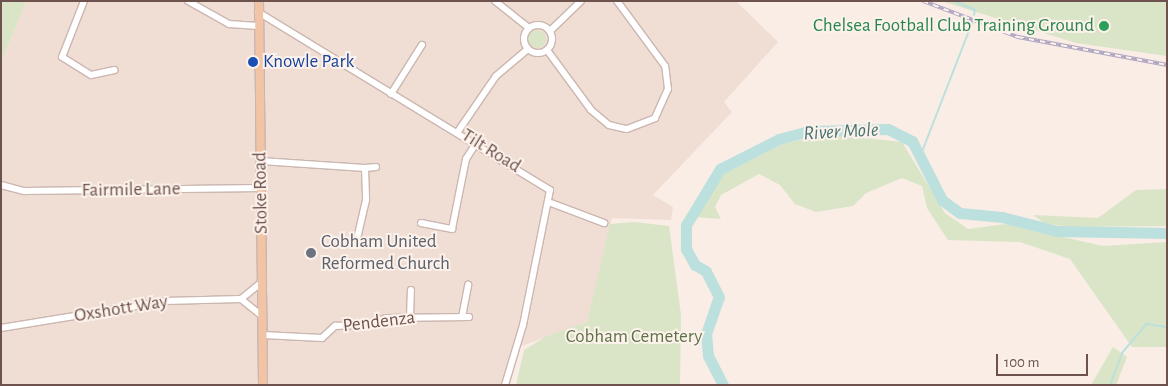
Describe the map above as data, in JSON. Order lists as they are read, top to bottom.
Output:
{
  "streets": {
    "main road": ["Stoke Road"],
    "street": [
      "Tilt Road",
      "Fairmile Lane",
      "Oxshott Way",
      "Pendenza"
    ]
  },
  "crossings": [
    ["Tilt Road", "Stoke Road"],
    ["Fairmile Lane", "Stoke Road"],
    ["Stoke Road", "Pendenza"]
  ],
  "water": ["River Mole"],
  "parks": ["Cobham Cemetery"],
  "places": ["Chelsea Football Club Training Ground", "Knowle Park", "Cobham United Reformed Church"],
  "scale_bar": "100 m"
}
